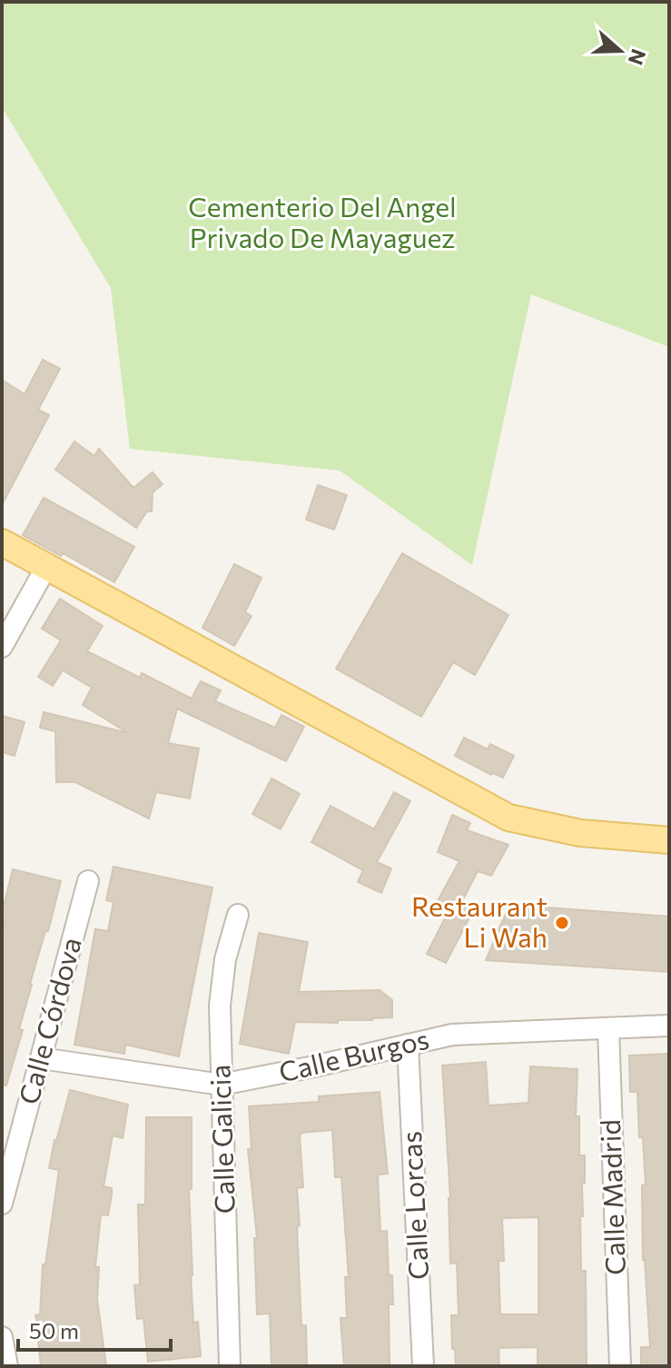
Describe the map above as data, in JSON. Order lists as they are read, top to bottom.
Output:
{
  "streets": {
    "street": [
      "Calle Córdova",
      "Calle Burgos",
      "Calle Galicia",
      "Calle Madrid",
      "Calle Lorcas"
    ]
  },
  "crossings": [
    ["Calle Córdova", "Calle Burgos"],
    ["Calle Burgos", "Calle Galicia"],
    ["Calle Burgos", "Calle Madrid"],
    ["Calle Burgos", "Calle Lorcas"]
  ],
  "parks": ["Cementerio Del Angel Privado De Mayaguez"],
  "places": ["Restaurant Li Wah"],
  "scale_bar": "50 m",
  "north": "right"
}
